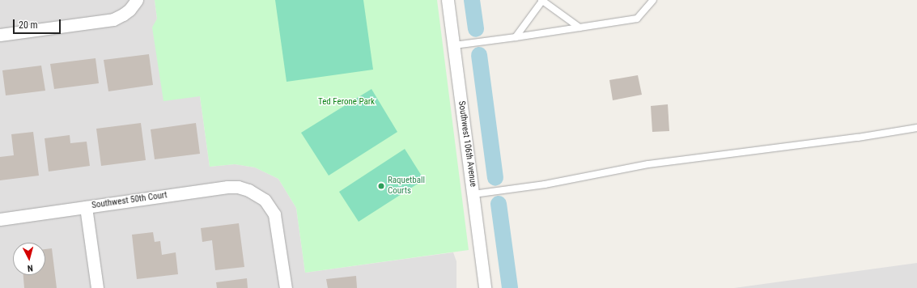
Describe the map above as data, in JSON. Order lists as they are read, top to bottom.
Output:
{
  "streets": {
    "street": ["Southwest 106th Avenue", "Southwest 50th Court"]
  },
  "parks": ["Ted Ferone Park"],
  "places": ["Raquetball Courts"],
  "scale_bar": "20 m",
  "north": "bottom"
}
